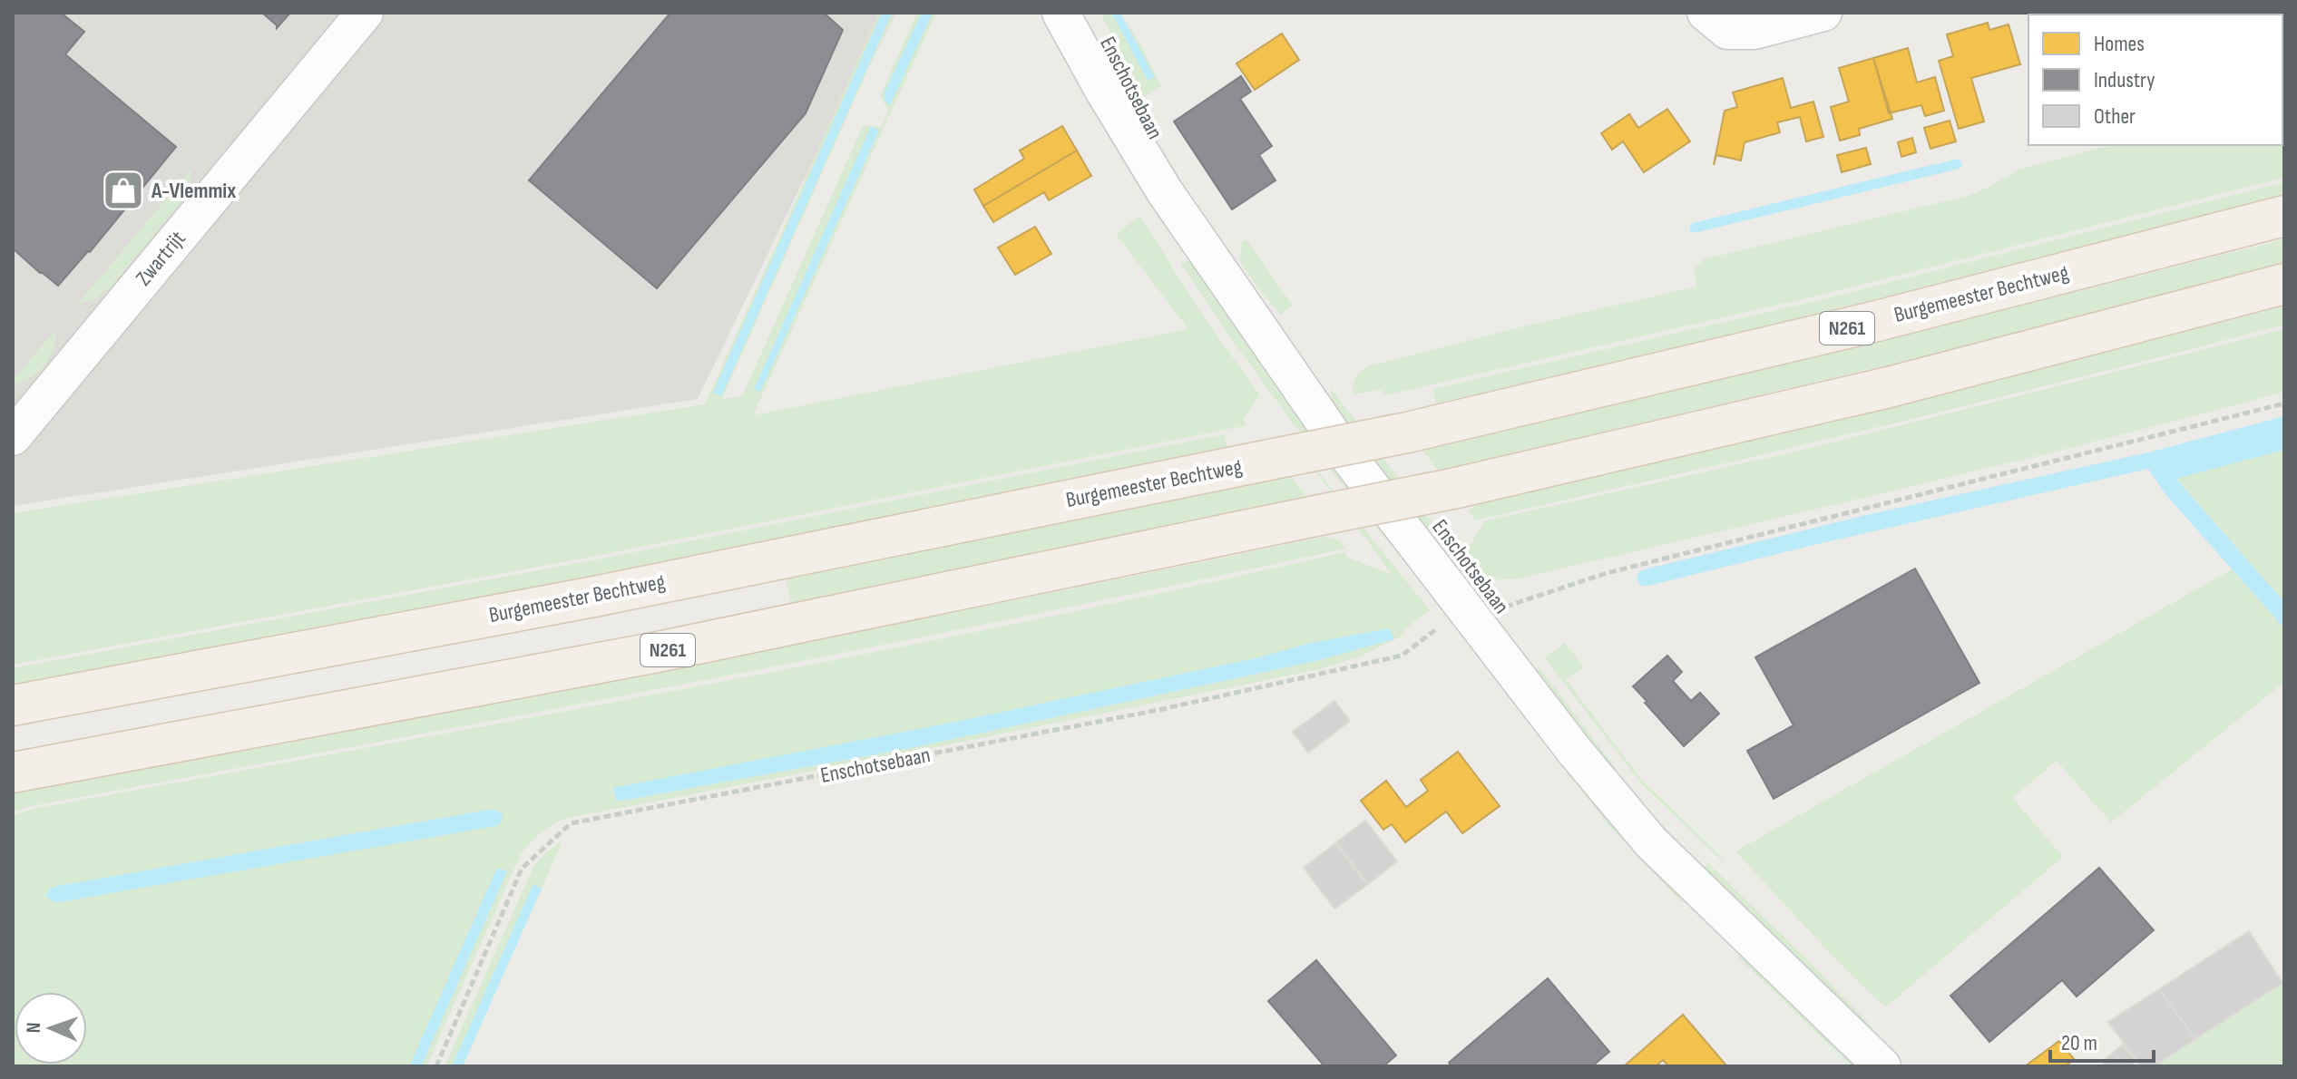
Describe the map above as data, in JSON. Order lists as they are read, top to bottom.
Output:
{
  "streets": {
    "main road": ["Burgemeester Bechtweg", "N261"],
    "street": ["Enschotsebaan", "Zwartrijt"]
  },
  "places": {
    "shop": ["A-Vlemmix"]
  },
  "legend": ["Homes", "Industry", "Other"],
  "scale_bar": "20 m",
  "north": "left"
}
